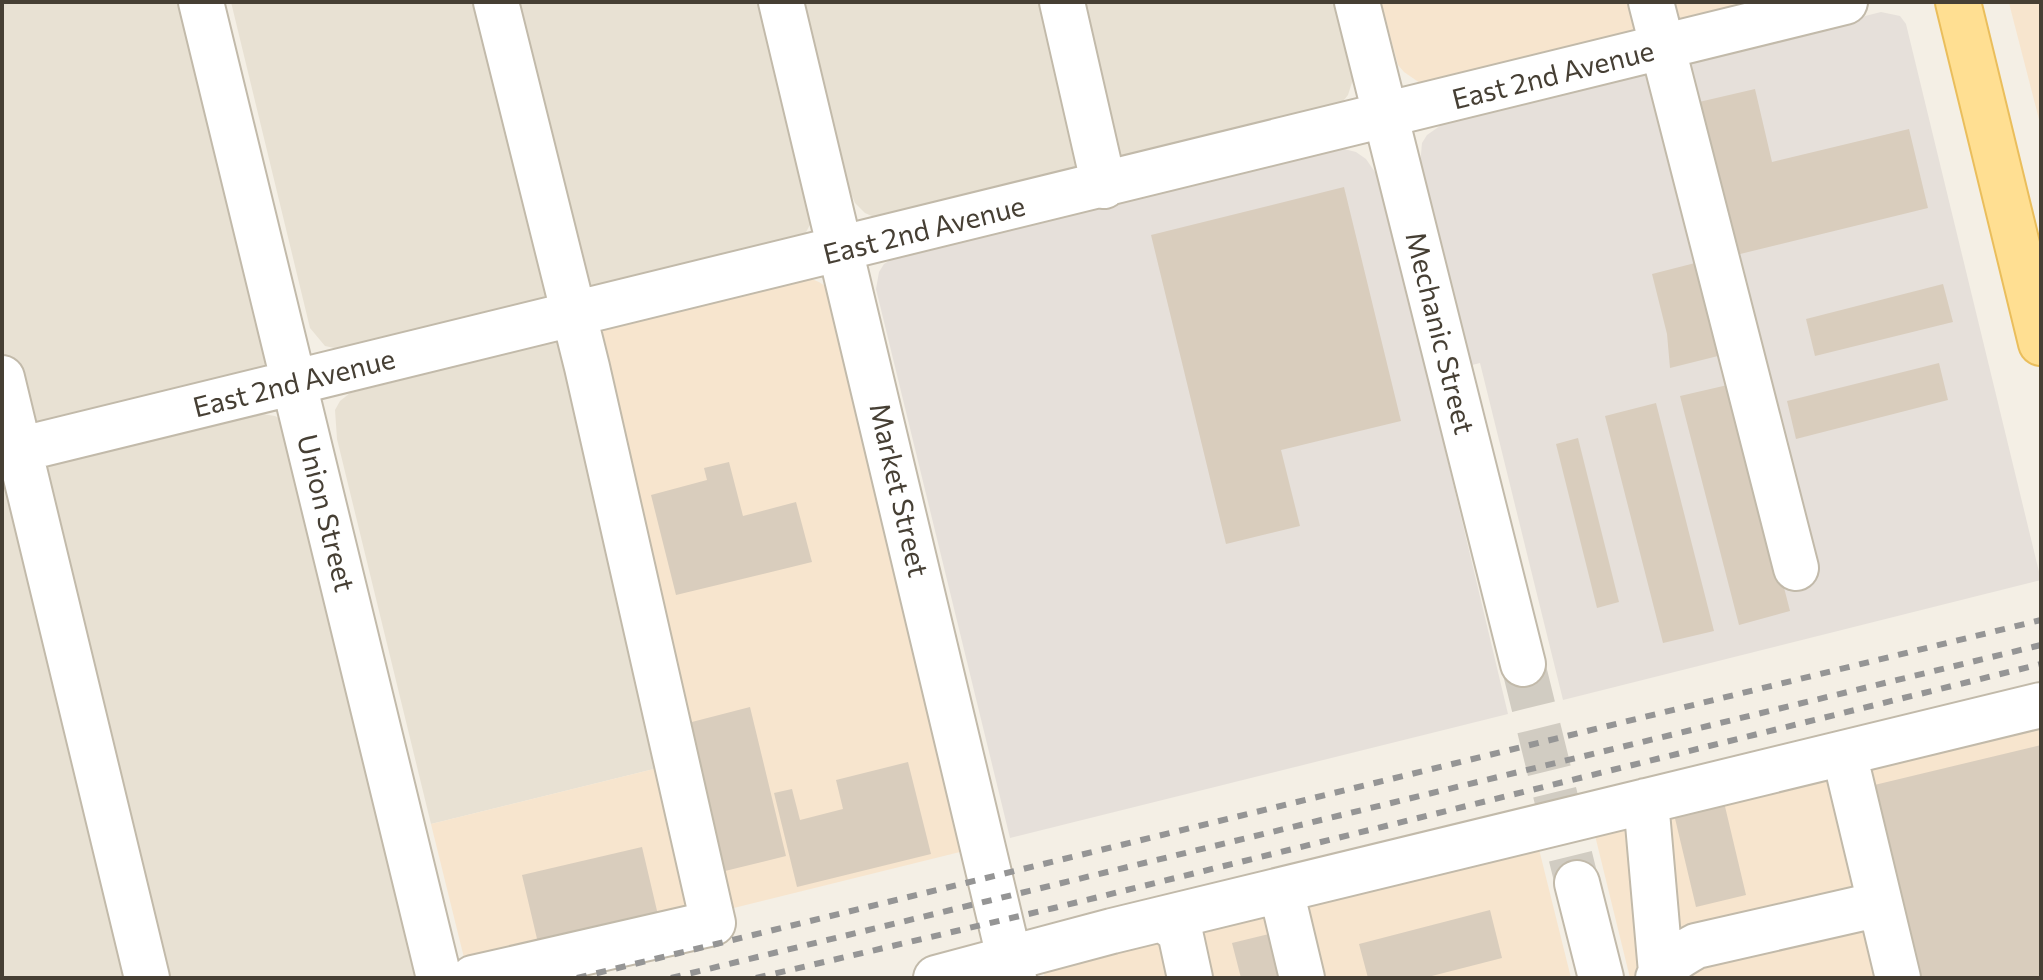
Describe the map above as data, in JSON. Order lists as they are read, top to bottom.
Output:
{
  "streets": {
    "street": [
      "East 2nd Avenue",
      "Mechanic Street",
      "Market Street",
      "Union Street"
    ]
  },
  "crossings": [
    ["East 2nd Avenue", "Mechanic Street"],
    ["East 2nd Avenue", "Market Street"],
    ["East 2nd Avenue", "Union Street"]
  ]
}
